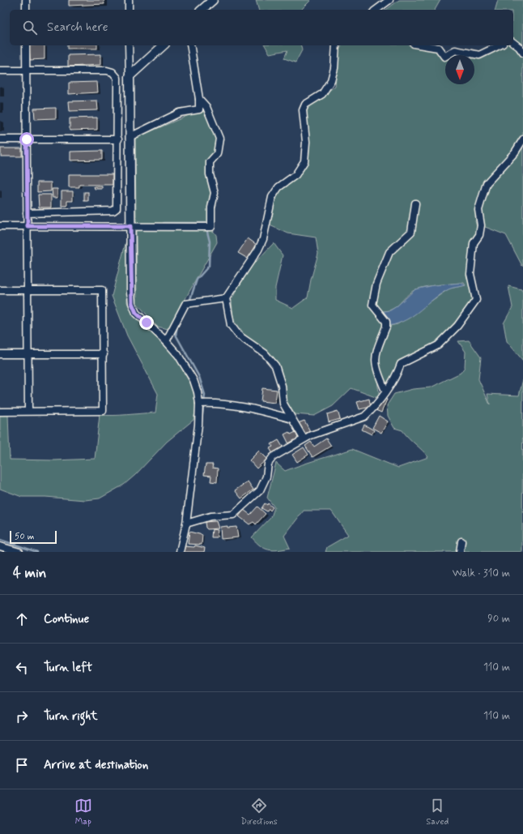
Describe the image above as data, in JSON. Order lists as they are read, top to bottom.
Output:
{
  "scale_bar": "50 m",
  "north": "bottom",
  "page": {
    "search": "Search here",
    "scale": "50 m",
    "heading": ["4 min", "Walk · 310 m"],
    "list": [
      ["Continue", "90 m"],
      ["Turn left", "110 m"],
      ["Turn right", "110 m"],
      "Arrive at destination"
    ],
    "nav": ["Map", "Directions", "Saved"]
  }
}
